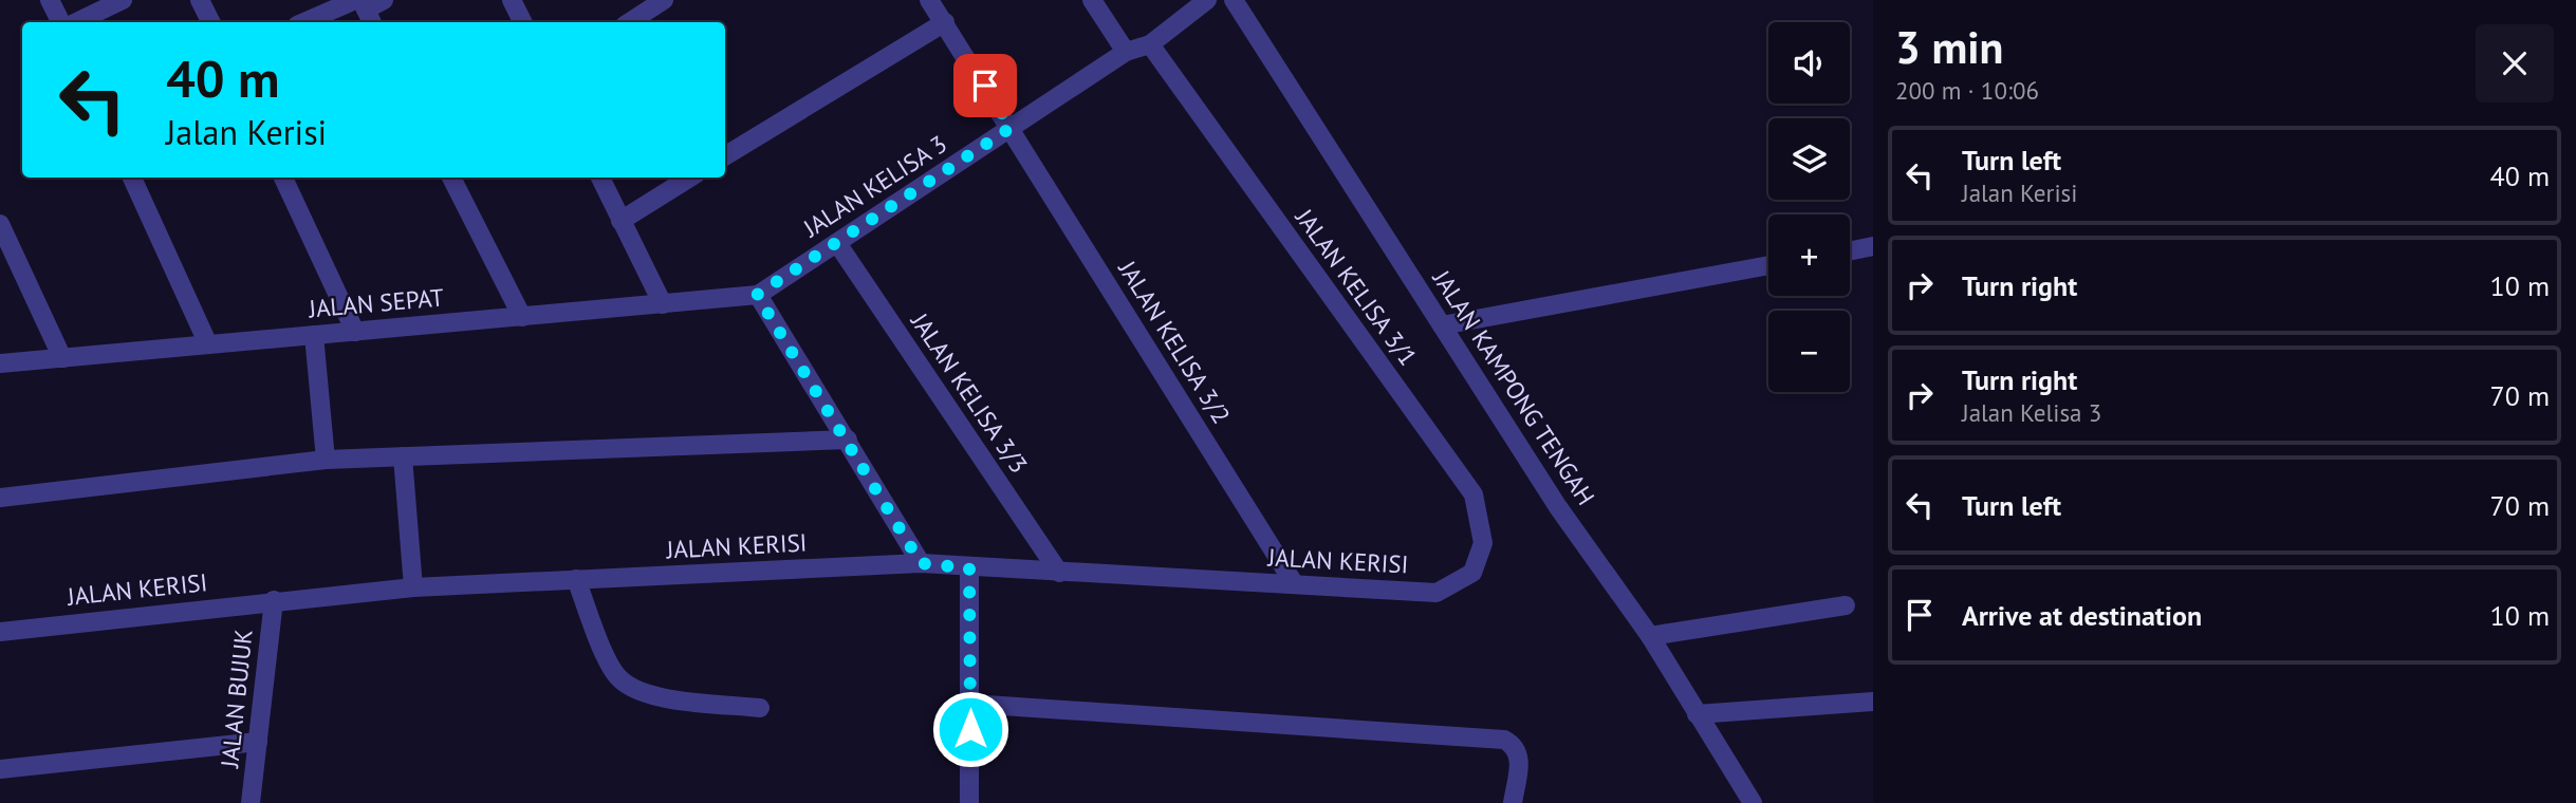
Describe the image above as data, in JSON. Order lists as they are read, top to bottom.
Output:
{
  "streets": {
    "street": [
      "JALAN KELISA 3",
      "JALAN KELISA 3/1",
      "JALAN SEPAT",
      "JALAN KELISA 3/2",
      "JALAN KAMPONG TENGAH",
      "JALAN KELISA 3/3",
      "JALAN KERISI",
      "JALAN BUJUK"
    ]
  },
  "crossings": [
    ["JALAN KELISA 3", "JALAN KELISA 3/1"],
    ["JALAN KELISA 3", "JALAN SEPAT"],
    ["JALAN KELISA 3", "JALAN KELISA 3/2"],
    ["JALAN KELISA 3", "JALAN KELISA 3/3"],
    ["JALAN KELISA 3/1", "JALAN KERISI"],
    ["JALAN KELISA 3/2", "JALAN KERISI"],
    ["JALAN KELISA 3/3", "JALAN KERISI"],
    ["JALAN KERISI", "JALAN BUJUK"]
  ],
  "page": {
    "heading": ["3 min", "200 m · 10:06"],
    "map_buttons": ["+", "−"],
    "turn": ["40 m", "Jalan Kerisi"],
    "list": [
      {
        "name": "Turn left",
        "note": "Jalan Kerisi",
        "value": "40 m"
      },
      {
        "name": "Turn right",
        "value": "10 m"
      },
      {
        "name": "Turn right",
        "note": "Jalan Kelisa 3",
        "value": "70 m"
      },
      {
        "name": "Turn left",
        "value": "70 m"
      },
      {
        "name": "Arrive at destination",
        "value": "10 m"
      }
    ]
  }
}
